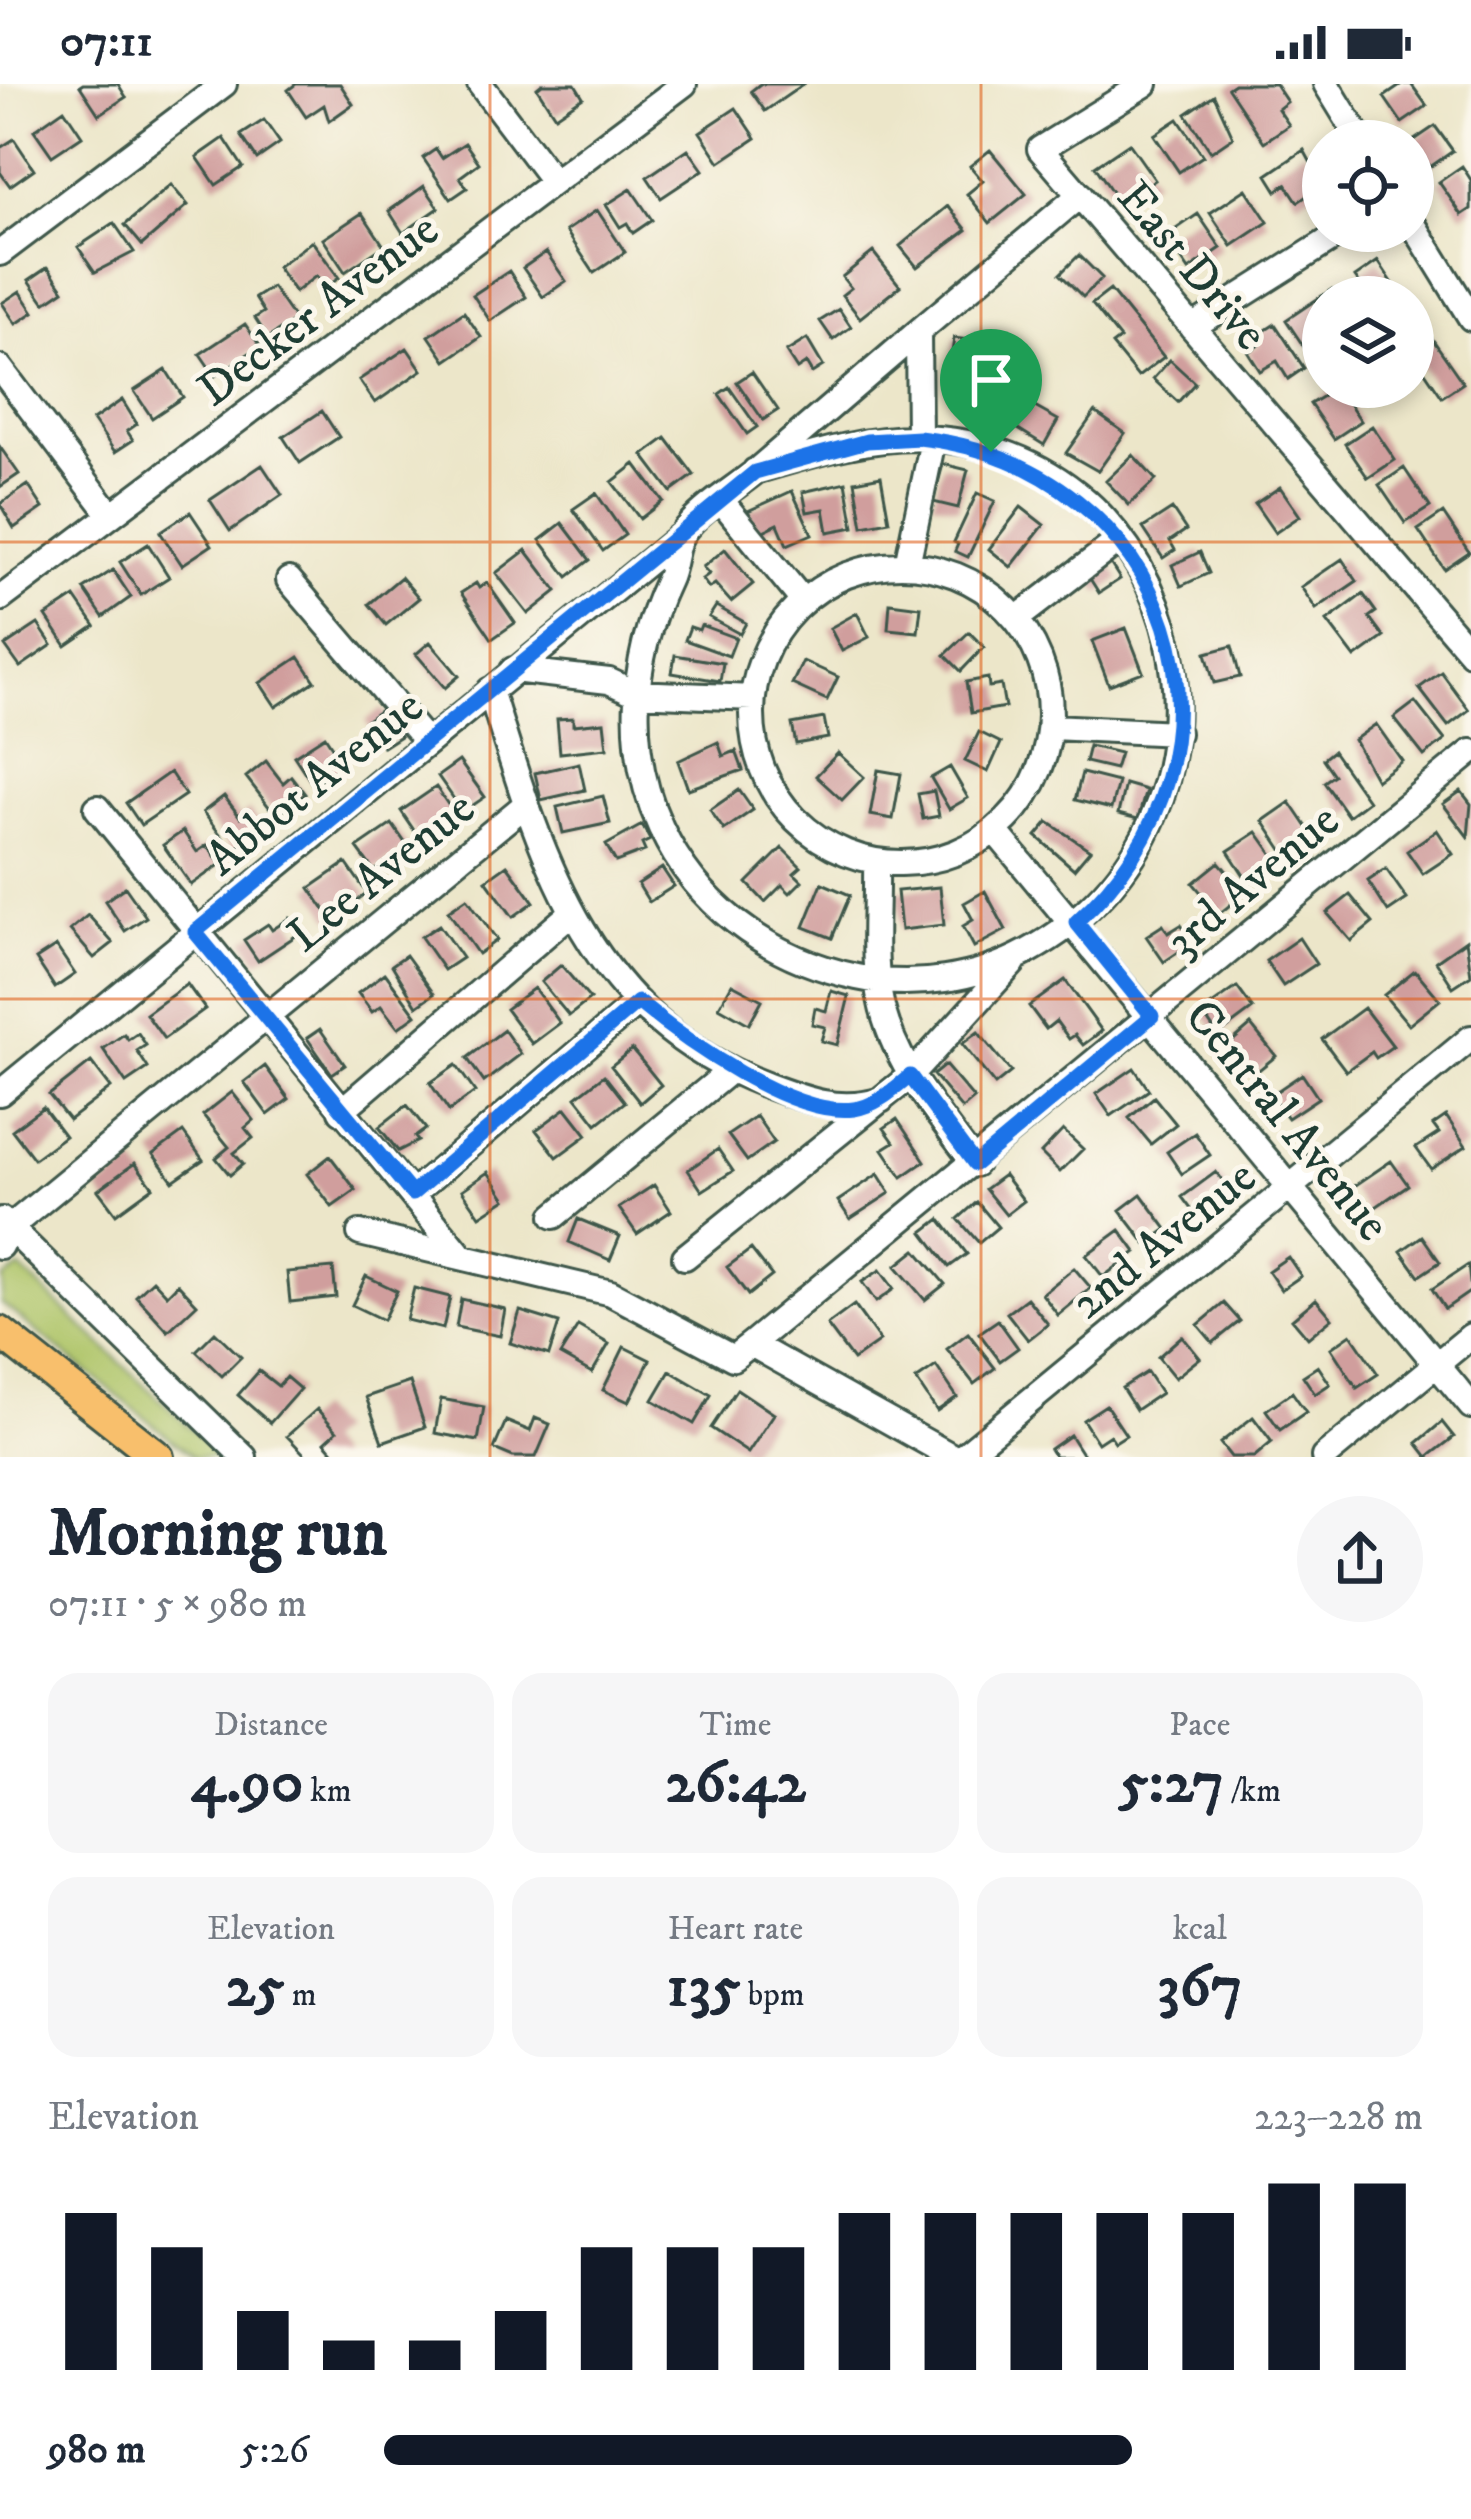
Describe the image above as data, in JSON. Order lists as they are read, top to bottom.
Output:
{
  "streets": {
    "street": [
      "East Drive",
      "Decker Avenue",
      "Abbot Avenue",
      "Lee Avenue",
      "3rd Avenue",
      "Central Avenue",
      "2nd Avenue"
    ]
  },
  "crossings": [
    ["3rd Avenue", "Central Avenue"],
    ["Central Avenue", "2nd Avenue"]
  ],
  "page": {
    "status": "07:11",
    "heading": ["Morning run", "07:11 · 5 × 980 m"],
    "stats": [
      ["Distance", "4.90 km"],
      ["Time", "26:42"],
      ["Pace", "5:27 /km"],
      ["Elevation", "25 m"],
      ["Heart rate", "135 bpm"],
      ["kcal", "367"]
    ],
    "chart": ["Elevation", "223–228 m"],
    "list": [
      {
        "name": "980 m",
        "note": "5:26"
      }
    ]
  }
}
